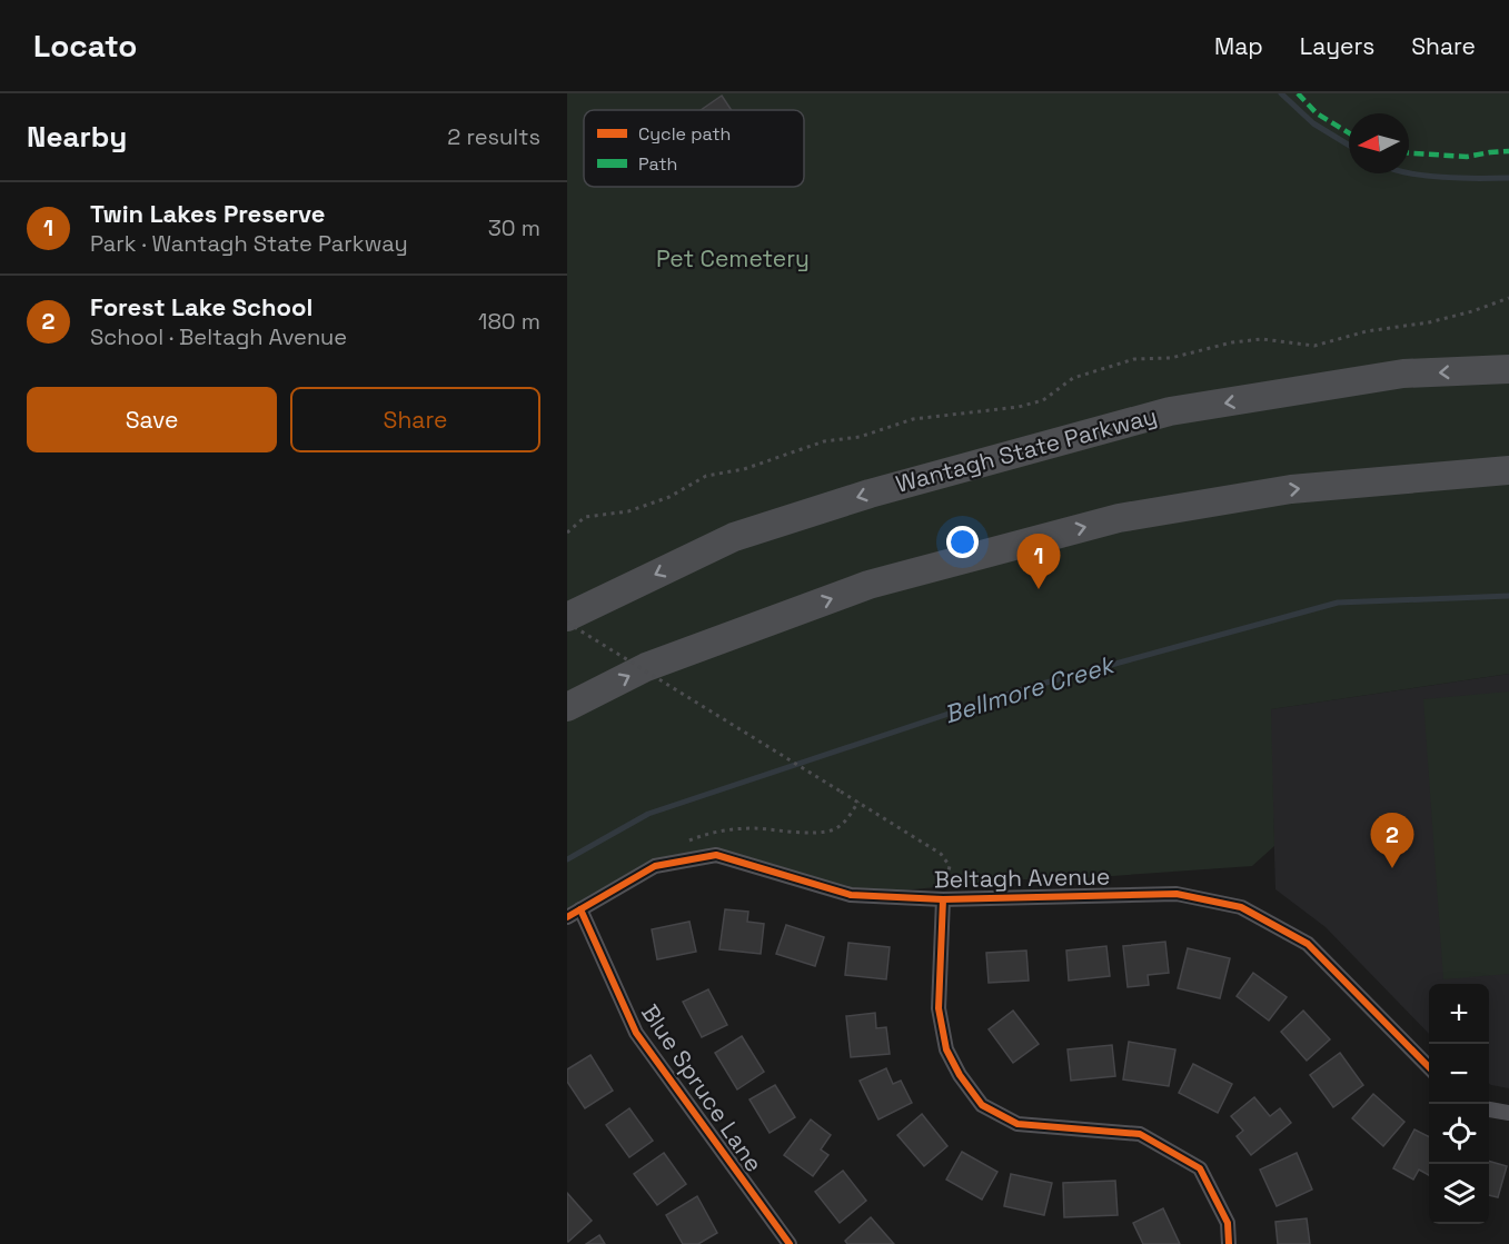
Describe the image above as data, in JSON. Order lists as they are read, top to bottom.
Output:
{
  "streets": {
    "highway": ["Wantagh State Parkway"],
    "street": ["Beltagh Avenue", "Blue Spruce Lane"]
  },
  "crossings": [
    ["Beltagh Avenue", "Blue Spruce Lane"]
  ],
  "water": ["Bellmore Creek"],
  "parks": ["Pet Cemetery"],
  "legend": ["Cycle path", "Path"],
  "north": "left",
  "page": {
    "header": "Locato",
    "nav": ["Map", "Layers", "Share"],
    "heading": ["Nearby", "2 results"],
    "list": [
      {
        "mark": "1",
        "name": "Twin Lakes Preserve",
        "note": "Park · Wantagh State Parkway",
        "value": "30 m"
      },
      {
        "mark": "2",
        "name": "Forest Lake School",
        "note": "School · Beltagh Avenue",
        "value": "180 m"
      }
    ],
    "buttons": ["Save", "Share"],
    "pins": ["1", "2"],
    "map_buttons": ["+", "−"]
  }
}
